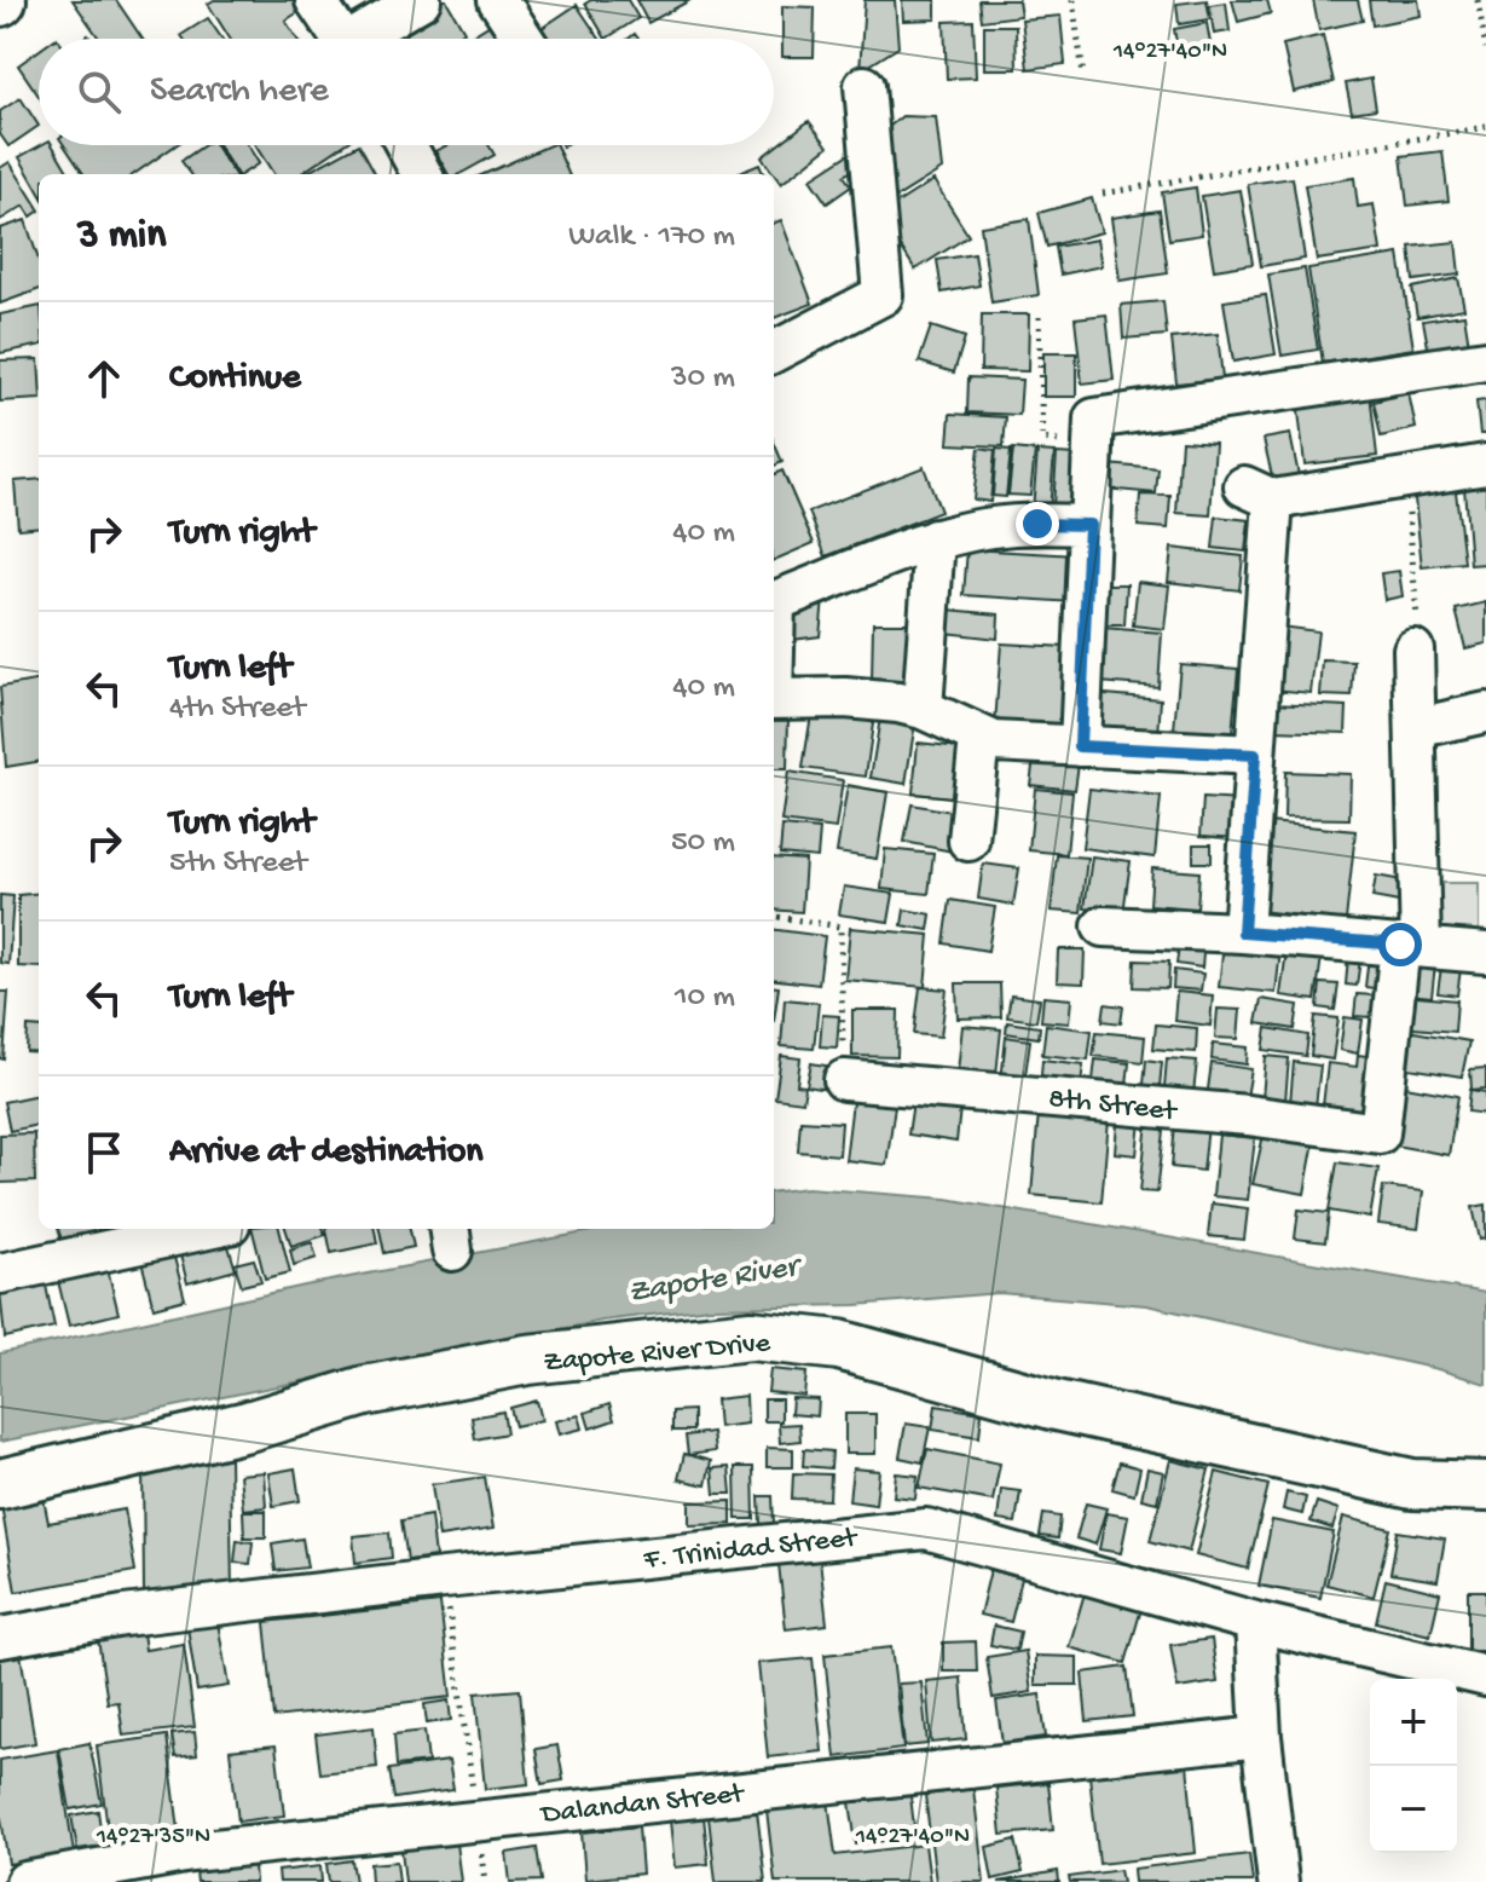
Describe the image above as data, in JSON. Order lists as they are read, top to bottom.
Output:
{
  "streets": {
    "main road": ["Zapote River Drive"],
    "street": ["8th Street", "F. Trinidad Street", "Dalandan Street"]
  },
  "water": ["Zapote River"],
  "page": {
    "search": "Search here",
    "heading": ["3 min", "Walk · 170 m"],
    "list": [
      ["Continue", "30 m"],
      ["Turn right", "40 m"],
      ["Turn left", "4th Street", "40 m"],
      ["Turn right", "5th Street", "50 m"],
      ["Turn left", "10 m"],
      "Arrive at destination"
    ],
    "map_buttons": ["+", "−"]
  },
  "coordinates": ["14°27'40\"N", "14°27'35\"N"]
}
